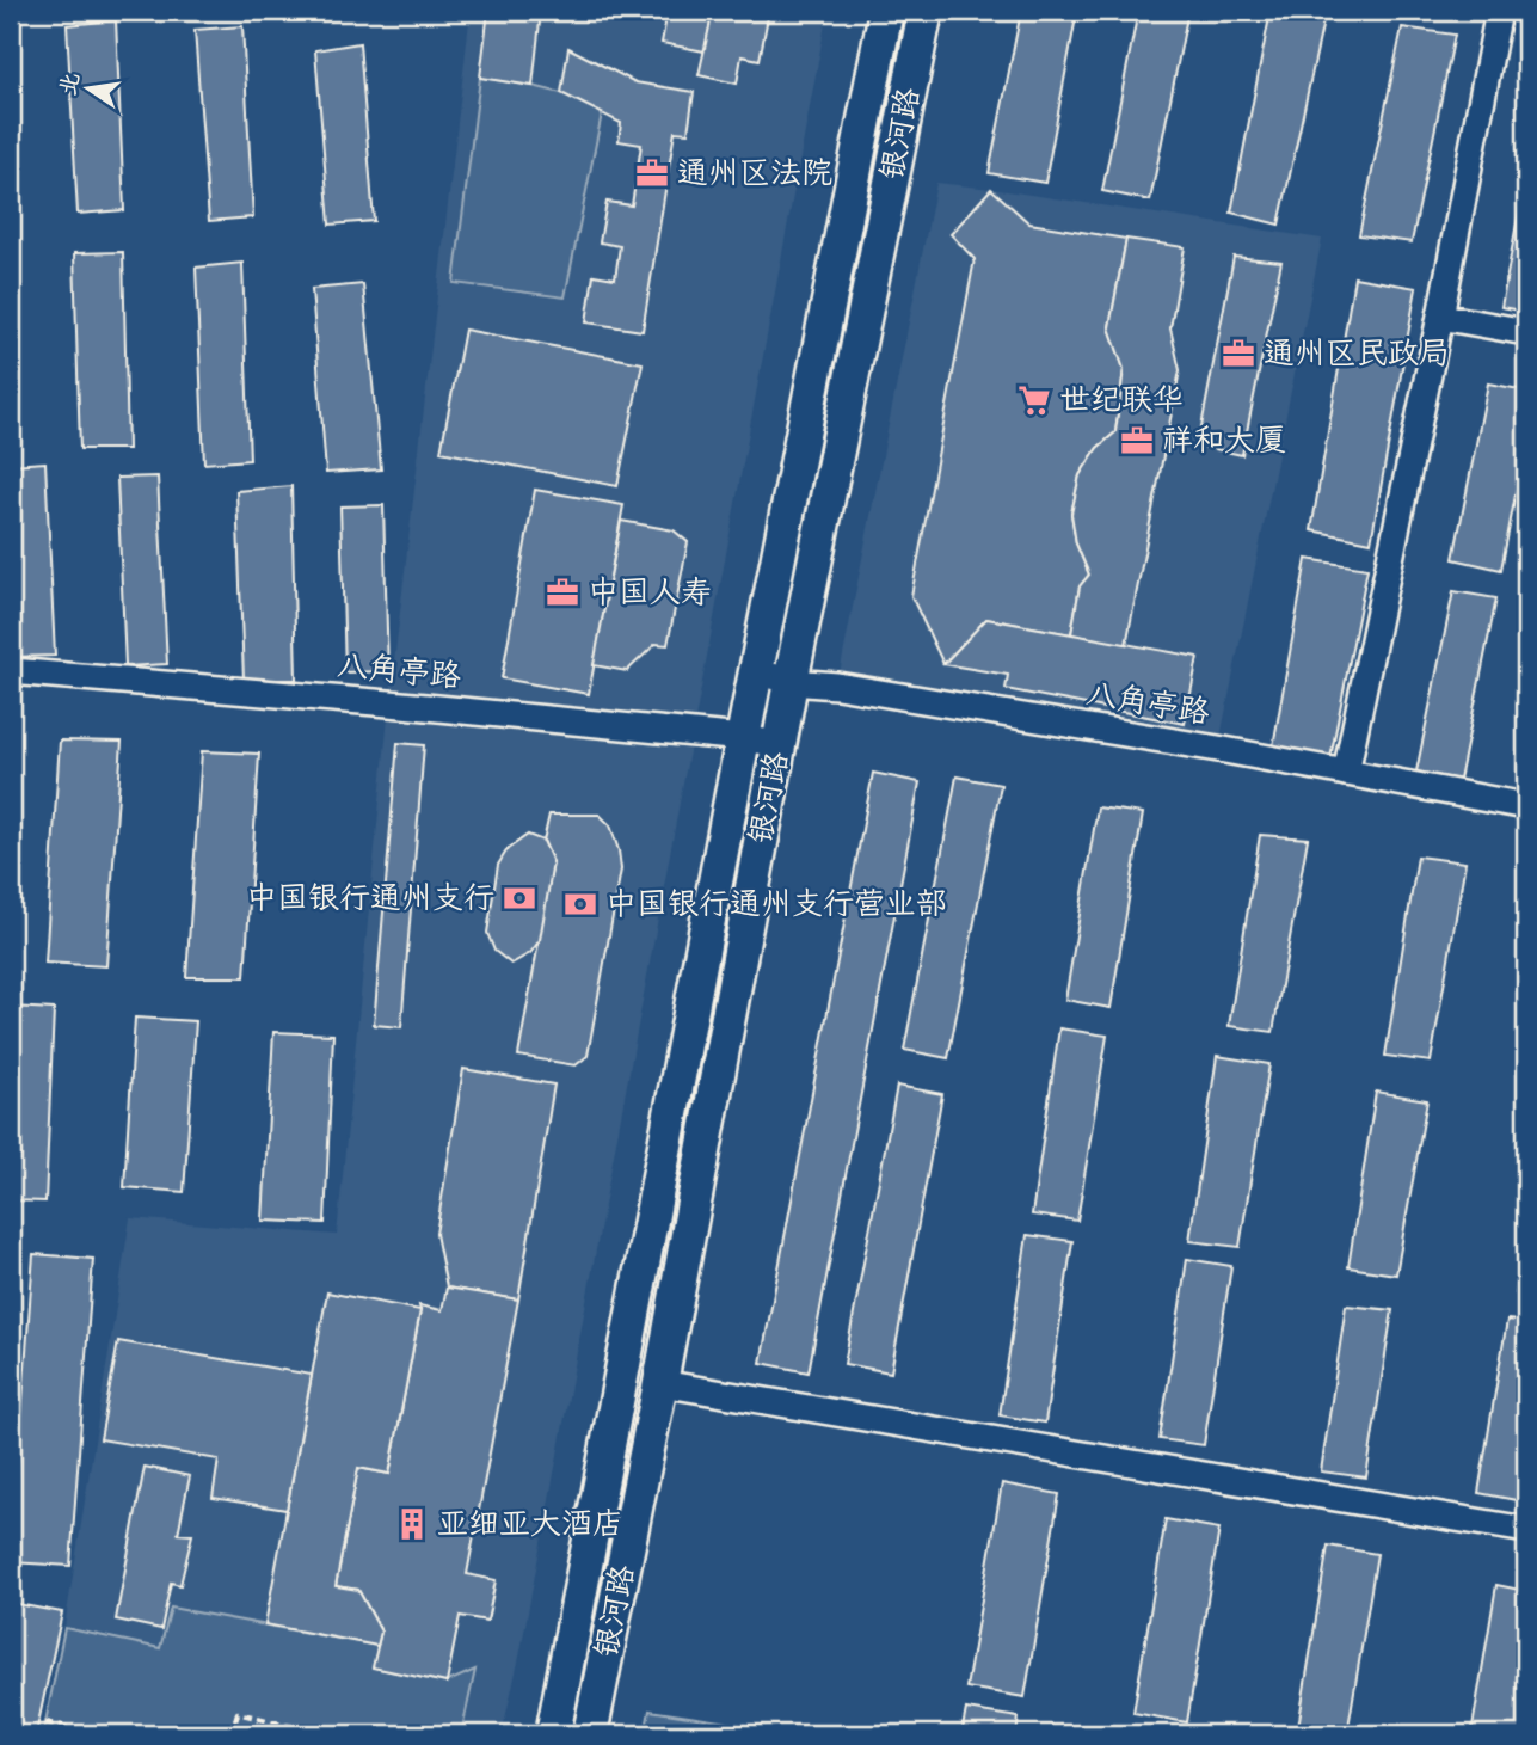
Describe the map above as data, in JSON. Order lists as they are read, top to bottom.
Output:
{
  "streets": {
    "main road": ["银河路"],
    "street": ["八角亭路"]
  },
  "crossings": [
    ["银河路", "八角亭路"]
  ],
  "places": {
    "office": [
      "通州区法院",
      "通州区民政局",
      "祥和大厦",
      "中国人寿"
    ],
    "supermarket": ["世纪联华"],
    "bank": ["中国银行通州支行", "中国银行通州支行营业部"],
    "building": ["亚细亚大酒店"]
  },
  "north": "left"
}
